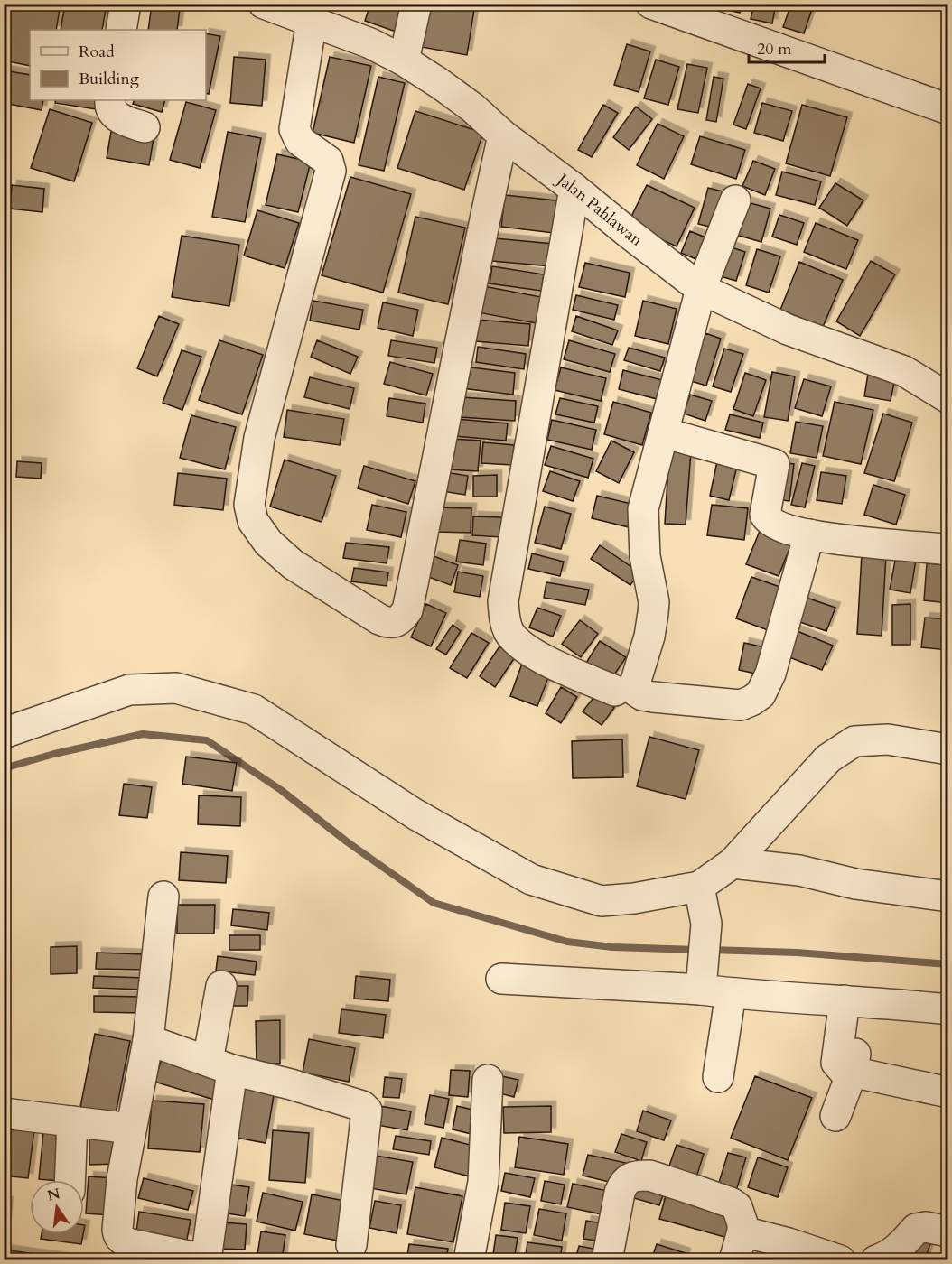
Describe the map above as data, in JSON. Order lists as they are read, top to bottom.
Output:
{
  "streets": {
    "street": ["Jalan Pahlawan"]
  },
  "legend": ["Road", "Building"],
  "scale_bar": "20 m",
  "north": "top"
}
